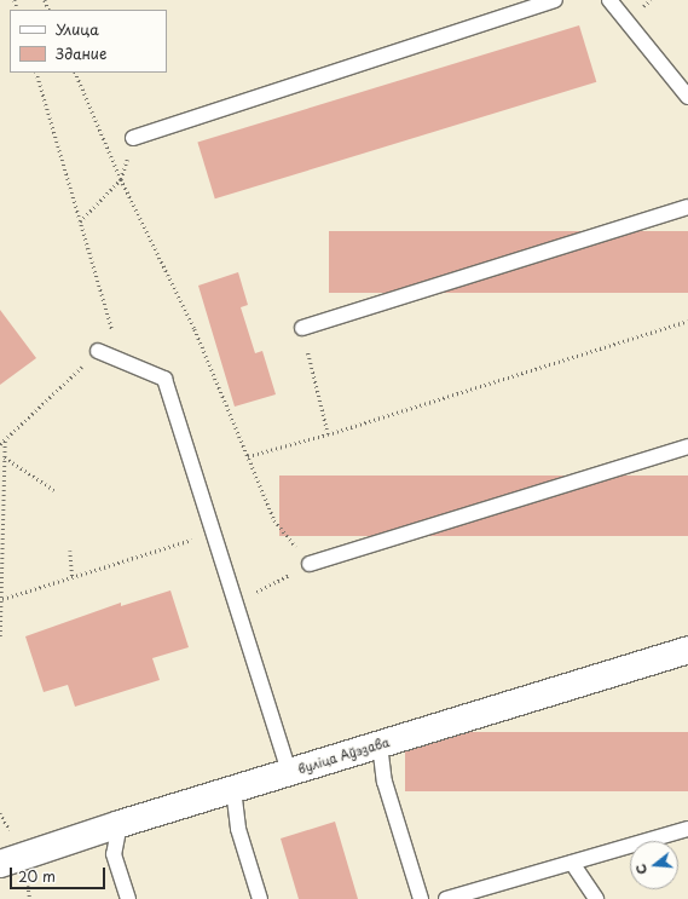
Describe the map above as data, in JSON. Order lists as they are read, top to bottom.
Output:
{
  "streets": {
    "street": ["вуліца Аўэзава"]
  },
  "legend": ["Улица", "Здание"],
  "scale_bar": "20 m",
  "north": "left"
}
